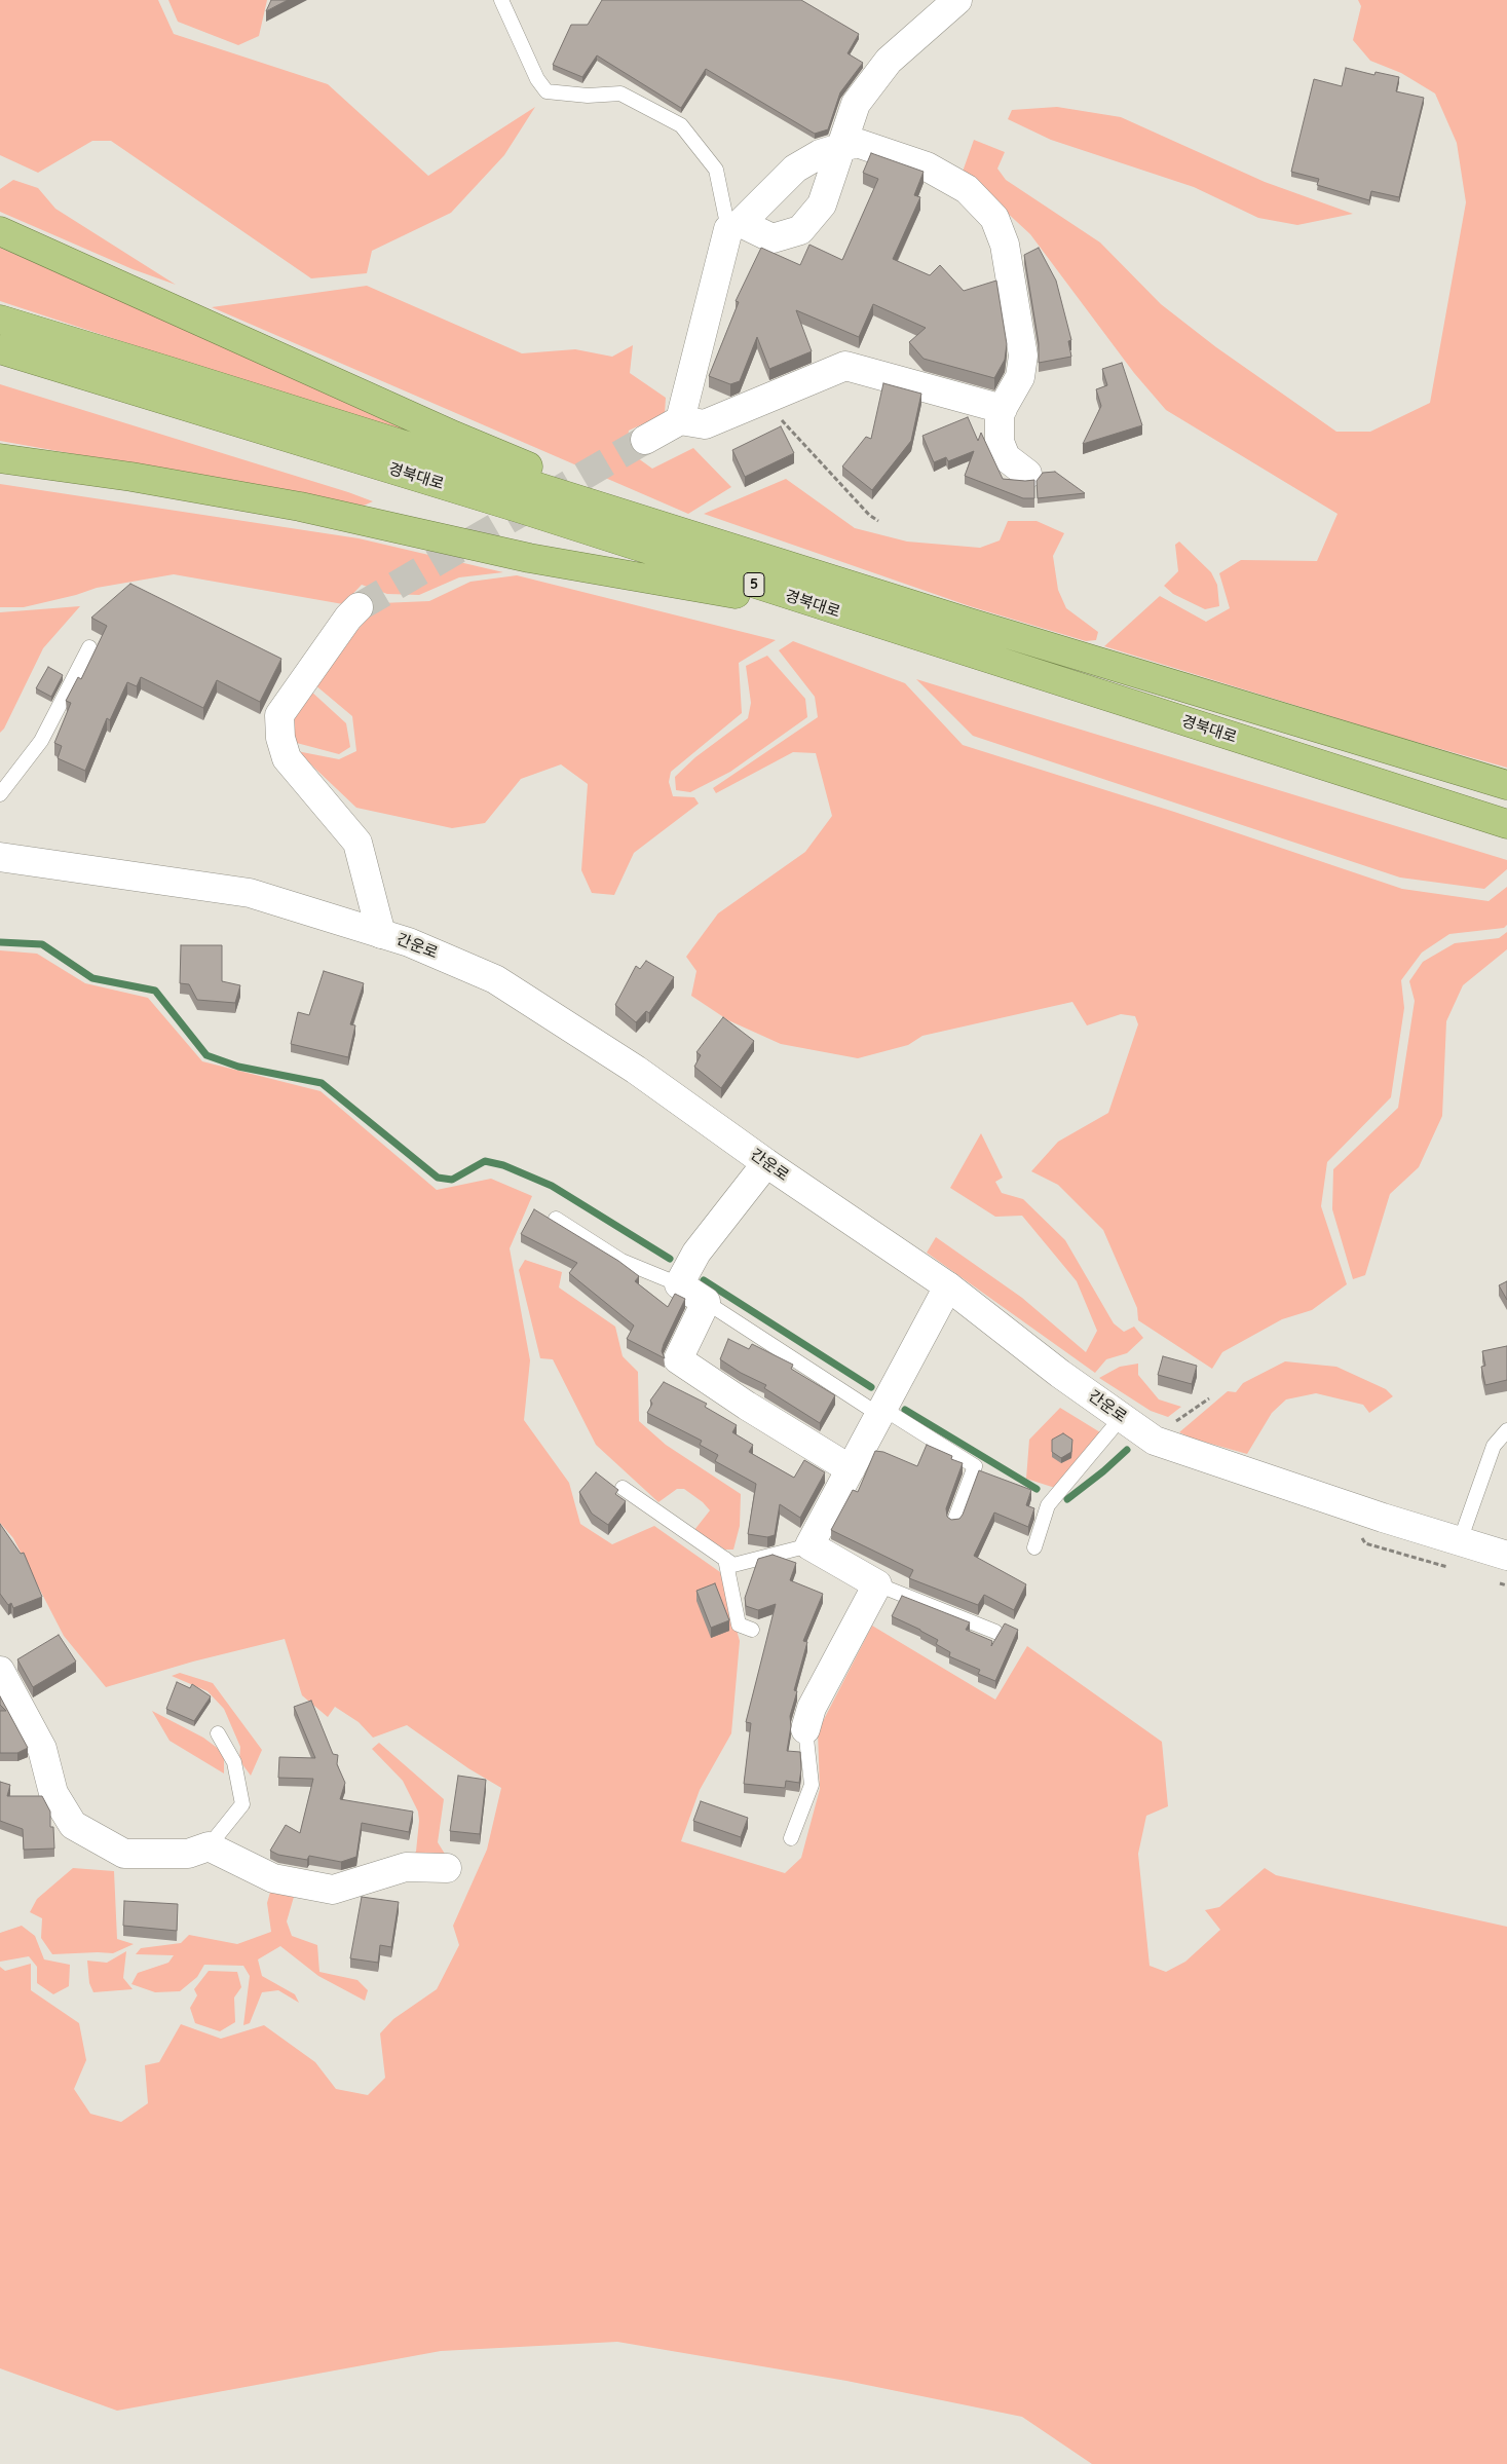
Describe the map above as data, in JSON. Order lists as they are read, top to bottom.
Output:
{
  "streets": {
    "highway": ["경북대로", "5"],
    "street": ["간운로"]
  }
}
